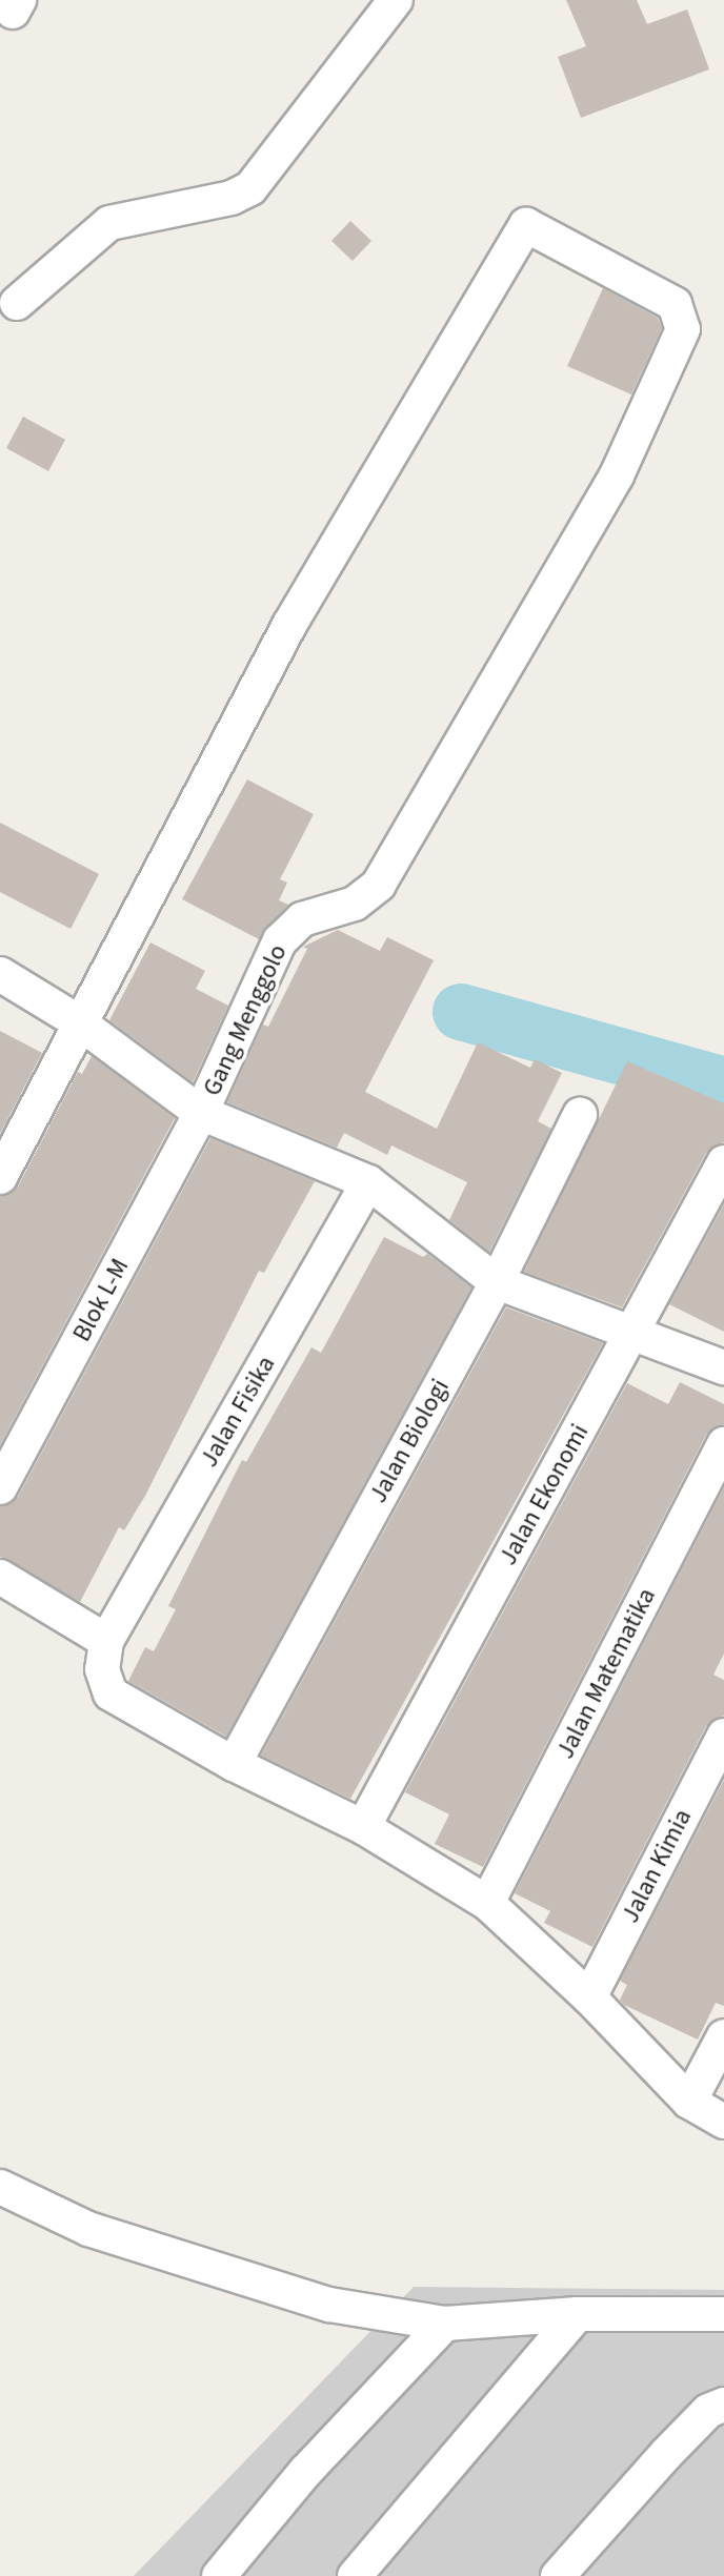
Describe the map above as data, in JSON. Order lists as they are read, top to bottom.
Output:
{
  "streets": {
    "street": [
      "Gang Menggolo",
      "Blok L-M",
      "Jalan Fisika",
      "Jalan Biologi",
      "Jalan Ekonomi",
      "Jalan Matematika",
      "Jalan Kimia"
    ]
  },
  "crossings": [
    ["Gang Menggolo", "Blok L-M"]
  ]
}
